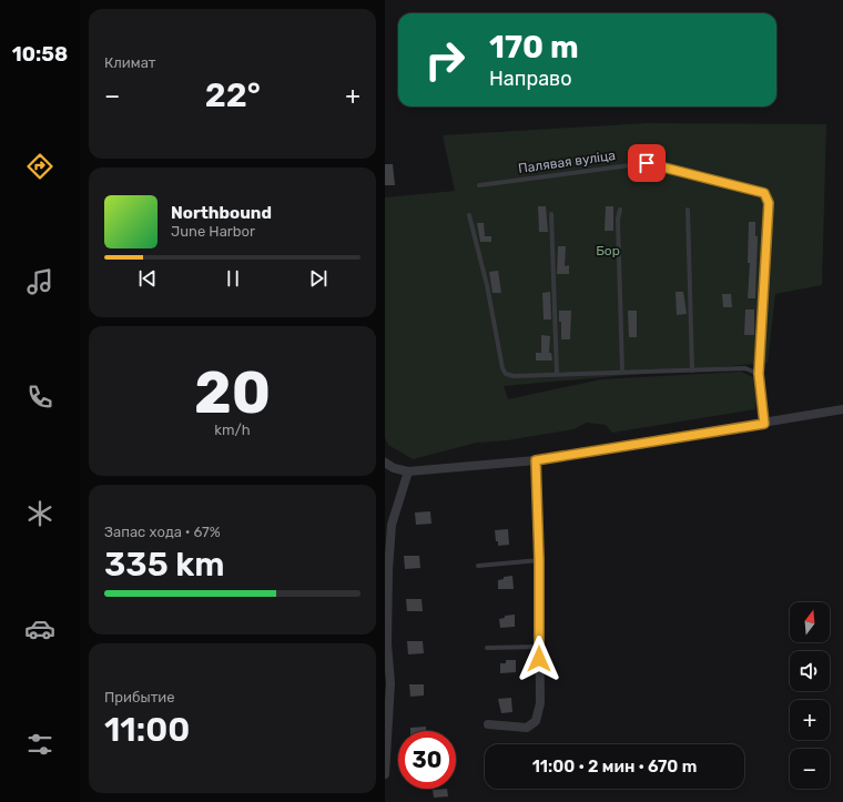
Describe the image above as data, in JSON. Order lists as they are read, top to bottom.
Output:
{
  "streets": {
    "lane": ["Палявая вуліца"]
  },
  "parks": ["Бор"],
  "north": "top",
  "page": {
    "tabs": "10:58",
    "tile": [
      "Климат",
      ["20", "km/h"],
      ["Запас хода · 67%", "335 km"],
      ["Прибытие", "11:00"]
    ],
    "turn": ["170 m", "Направо"],
    "heat": ["−", "22°", "+"],
    "song": ["Northbound", "June Harbor"],
    "map_buttons": ["+", "−"],
    "limit": "30",
    "trip": "11:00 · 2 мин · 670 m"
  }
}
